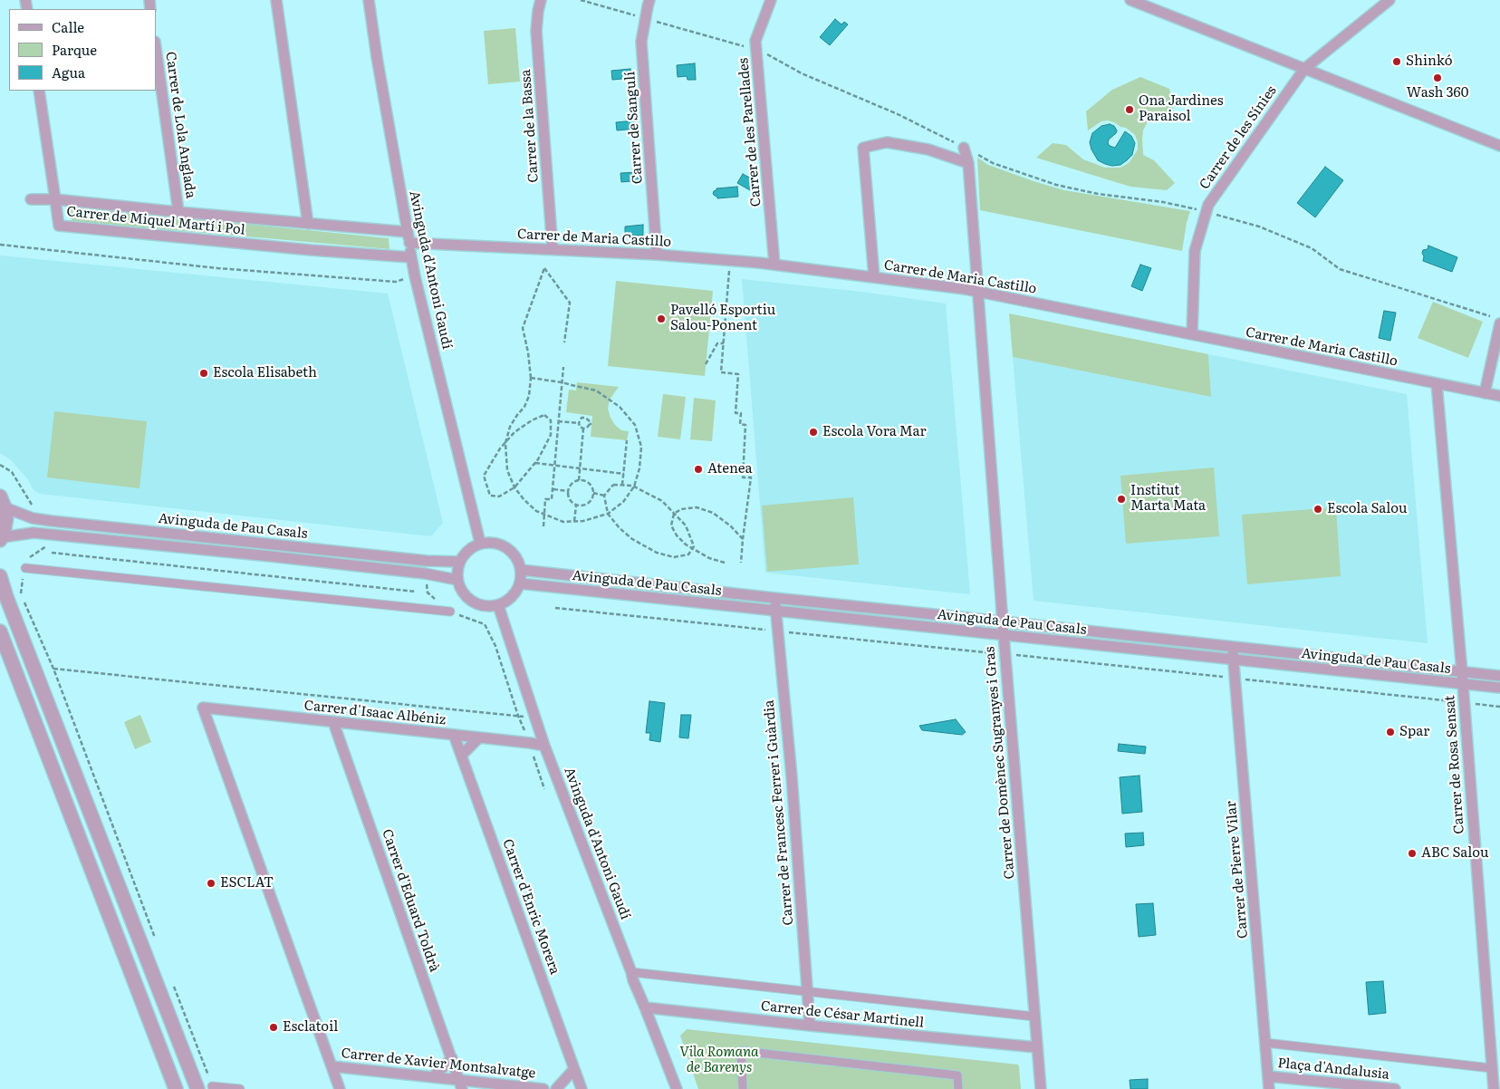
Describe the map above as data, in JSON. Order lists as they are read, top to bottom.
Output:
{
  "streets": {
    "street": [
      "Carrer de Lola Anglada",
      "Carrer de la Bassa",
      "Carrer de Sangulí",
      "Carrer de les Parellades",
      "Carrer de les Sínies",
      "Carrer de Miquel Martí i Pol",
      "Carrer de Maria Castillo",
      "Avinguda d'Antoni Gaudí",
      "Avinguda de Pau Casals",
      "Carrer d'Isaac Albéniz",
      "Carrer de Domènec Sugranyes i Gras",
      "Carrer de Rosa Sensat",
      "Carrer de Francesc Ferrer i Guàrdia",
      "Carrer de Pierre Vilar",
      "Carrer d'Eduard Toldrà",
      "Carrer d'Enric Morera",
      "Carrer de César Martinell",
      "Carrer de Xavier Montsalvatge",
      "Plaça d'Andalusia"
    ]
  },
  "crossings": [
    ["Carrer de Lola Anglada", "Carrer de Miquel Martí i Pol"],
    ["Carrer de la Bassa", "Carrer de Maria Castillo"],
    ["Carrer de Sangulí", "Carrer de Maria Castillo"],
    ["Carrer de les Parellades", "Carrer de Maria Castillo"],
    ["Carrer de les Sínies", "Carrer de Maria Castillo"],
    ["Carrer de Miquel Martí i Pol", "Carrer de Maria Castillo"],
    ["Carrer de Miquel Martí i Pol", "Avinguda d'Antoni Gaudí"],
    ["Carrer de Maria Castillo", "Avinguda d'Antoni Gaudí"],
    ["Carrer de Maria Castillo", "Carrer de Domènec Sugranyes i Gras"],
    ["Carrer de Maria Castillo", "Carrer de Rosa Sensat"],
    ["Avinguda d'Antoni Gaudí", "Avinguda de Pau Casals"],
    ["Avinguda d'Antoni Gaudí", "Carrer d'Isaac Albéniz"],
    ["Avinguda d'Antoni Gaudí", "Carrer de César Martinell"],
    ["Avinguda de Pau Casals", "Carrer de Domènec Sugranyes i Gras"],
    ["Avinguda de Pau Casals", "Carrer de Rosa Sensat"],
    ["Avinguda de Pau Casals", "Carrer de Francesc Ferrer i Guàrdia"],
    ["Avinguda de Pau Casals", "Carrer de Pierre Vilar"],
    ["Carrer d'Isaac Albéniz", "Carrer d'Eduard Toldrà"],
    ["Carrer d'Isaac Albéniz", "Carrer d'Enric Morera"],
    ["Carrer d'Isaac Albéniz", "Carrer de Xavier Montsalvatge"],
    ["Carrer de Domènec Sugranyes i Gras", "Carrer de César Martinell"],
    ["Carrer de Francesc Ferrer i Guàrdia", "Carrer de César Martinell"],
    ["Carrer de Pierre Vilar", "Plaça d'Andalusia"],
    ["Carrer d'Eduard Toldrà", "Carrer de Xavier Montsalvatge"]
  ],
  "parks": ["Vila Romana de Barenys"],
  "places": [
    "Shinkó",
    "Wash 360",
    "Ona Jardines Paraisol",
    "Pavelló Esportiu Salou-Ponent",
    "Escola Elisabeth",
    "Escola Vora Mar",
    "Atenea",
    "Institut Marta Mata",
    "Escola Salou",
    "Spar",
    "ABC Salou",
    "ESCLAT",
    "Esclatoil"
  ],
  "legend": ["Calle", "Parque", "Agua"]
}
